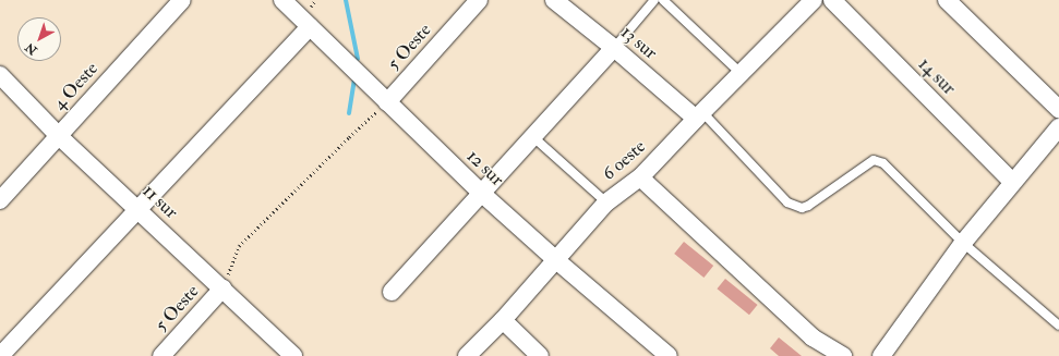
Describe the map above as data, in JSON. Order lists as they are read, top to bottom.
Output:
{
  "streets": {
    "street": [
      "13 sur",
      "5 Oeste",
      "14 sur",
      "4 Oeste",
      "6 oeste",
      "12 sur",
      "11 sur"
    ]
  },
  "crossings": [
    ["13 sur", "6 oeste"],
    ["5 Oeste", "12 sur"],
    ["5 Oeste", "11 sur"],
    ["4 Oeste", "11 sur"],
    ["6 oeste", "12 sur"]
  ],
  "north": "bottom left"
}
